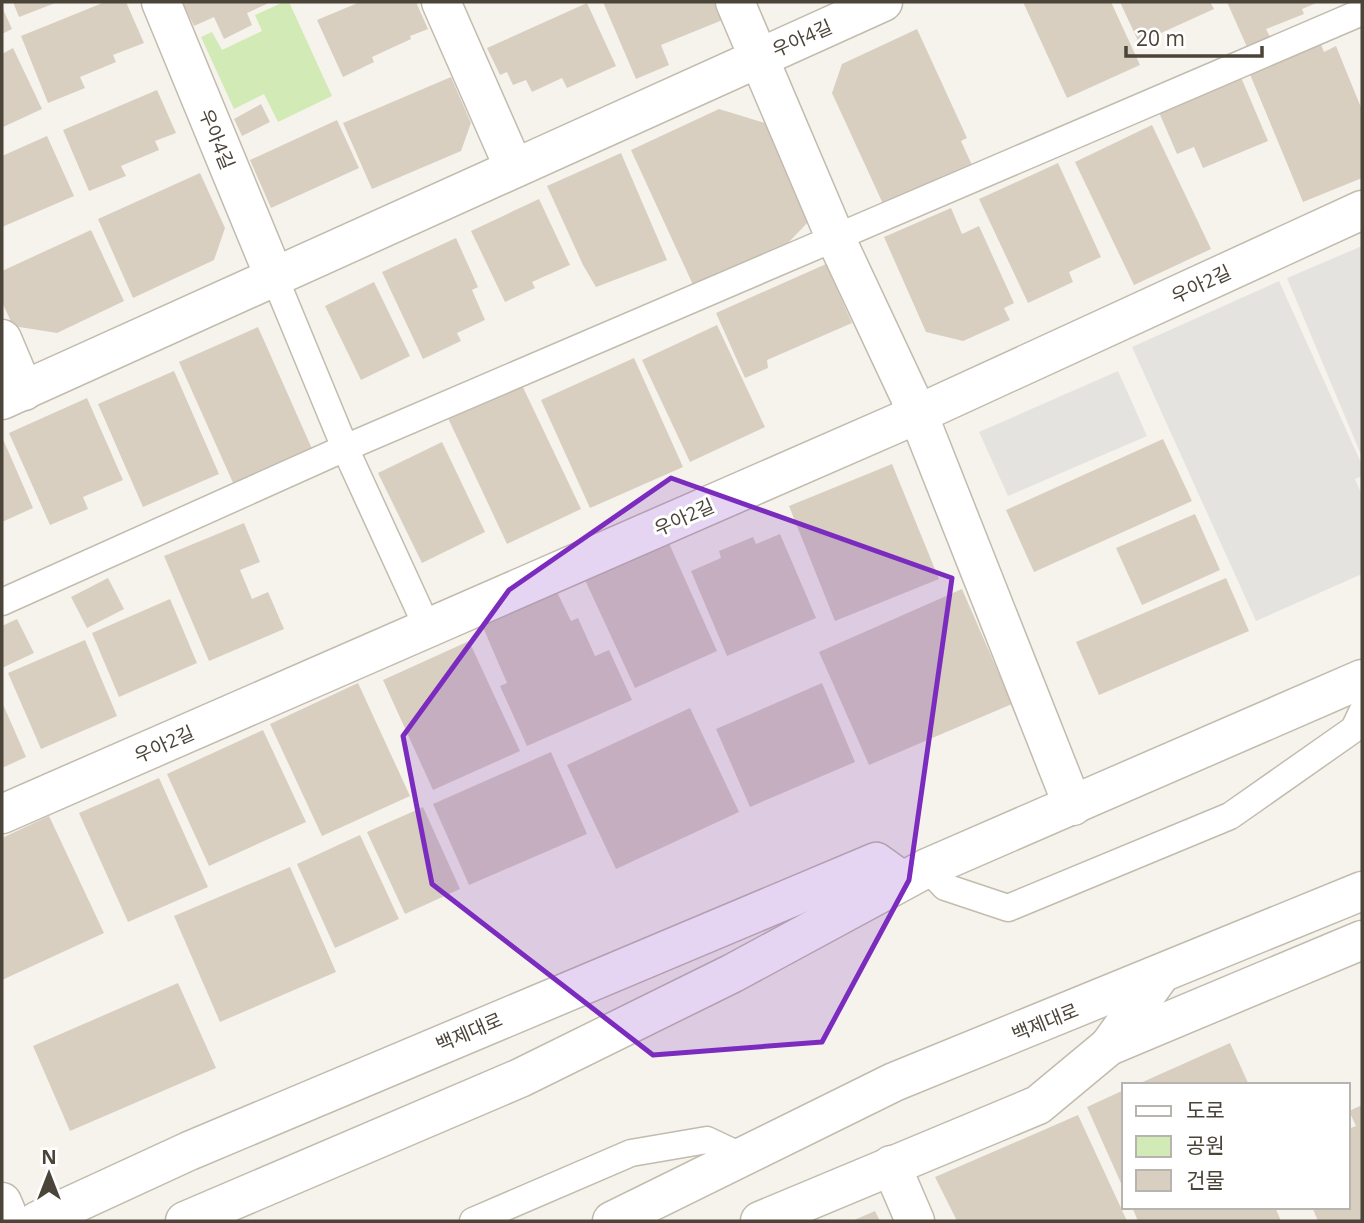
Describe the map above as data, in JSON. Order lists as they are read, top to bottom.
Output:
{
  "streets": {
    "street": ["우아4길", "우아2길", "백제대로"]
  },
  "legend": ["도로", "공원", "건물"],
  "scale_bar": "20 m",
  "north": "top"
}
